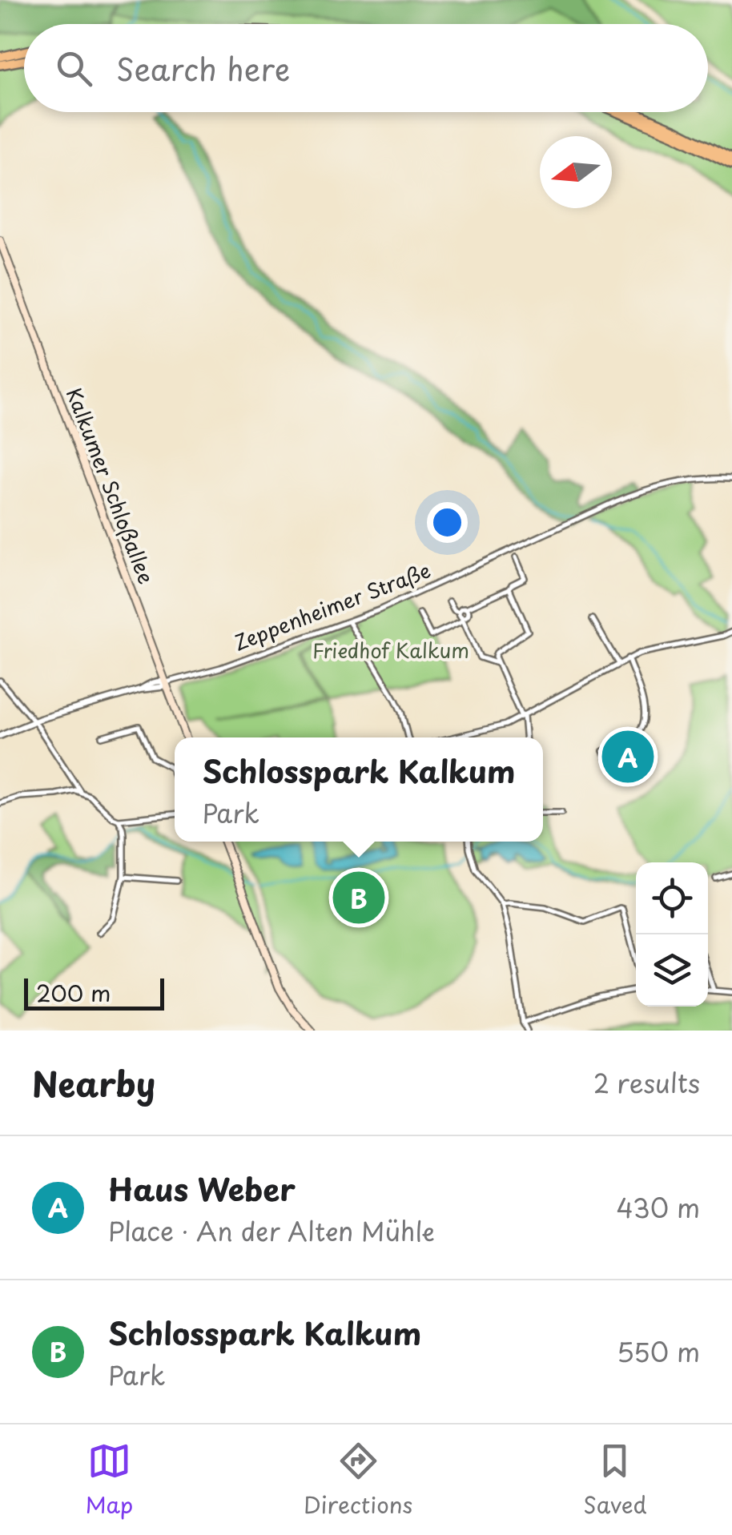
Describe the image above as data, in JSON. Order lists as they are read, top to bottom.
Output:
{
  "streets": {
    "main road": ["Kalkumer Schloßallee"],
    "street": ["Zeppenheimer Straße"]
  },
  "crossings": [
    ["Kalkumer Schloßallee", "Zeppenheimer Straße"]
  ],
  "parks": ["Friedhof Kalkum"],
  "scale_bar": "200 m",
  "north": "left",
  "page": {
    "search": "Search here",
    "pins": ["A", "B"],
    "popup": ["Schlosspark Kalkum", "Park"],
    "scale": "200 m",
    "heading": ["Nearby", "2 results"],
    "list": [
      {
        "mark": "A",
        "name": "Haus Weber",
        "note": "Place · An der Alten Mühle",
        "value": "430 m"
      },
      {
        "mark": "B",
        "name": "Schlosspark Kalkum",
        "note": "Park",
        "value": "550 m"
      }
    ],
    "nav": ["Map", "Directions", "Saved"]
  }
}
